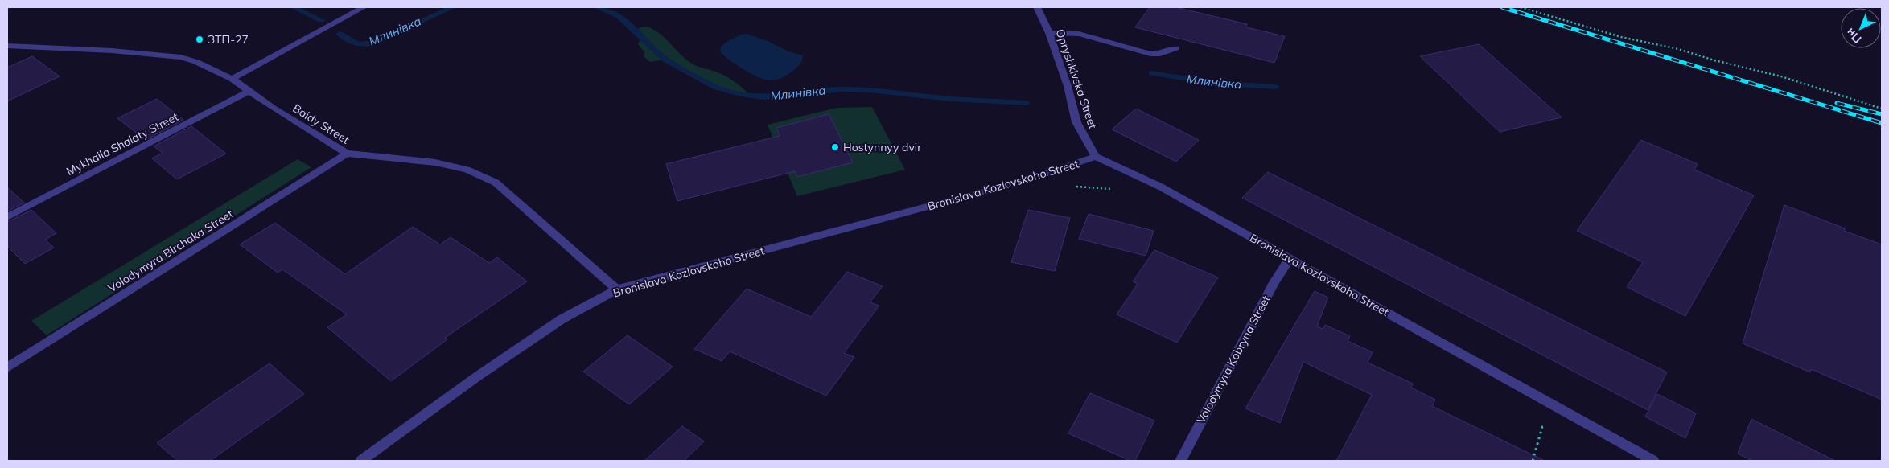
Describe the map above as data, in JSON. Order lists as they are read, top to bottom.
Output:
{
  "streets": {
    "street": [
      "Opryshkivska Street",
      "Baidy Street",
      "Mykhaila Shalaty Street",
      "Bronislava Kozlovskoho Street",
      "Volodymyra Birchaka Street",
      "Volodymyra Kobryna Street"
    ]
  },
  "crossings": [
    ["Opryshkivska Street", "Bronislava Kozlovskoho Street"],
    ["Baidy Street", "Mykhaila Shalaty Street"],
    ["Baidy Street", "Bronislava Kozlovskoho Street"],
    ["Baidy Street", "Volodymyra Birchaka Street"],
    ["Bronislava Kozlovskoho Street", "Volodymyra Kobryna Street"]
  ],
  "water": ["Млинівка"],
  "places": ["ЗТП-27", "Hostynnyy dvir"],
  "north": "bottom left"
}
